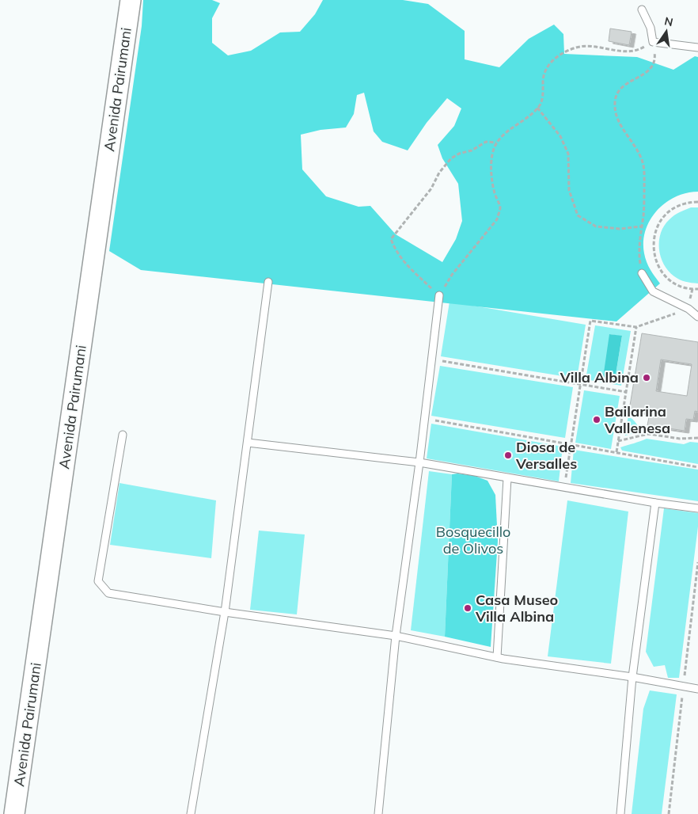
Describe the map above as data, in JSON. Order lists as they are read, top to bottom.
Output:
{
  "streets": {
    "main road": ["Avenida Pairumani"]
  },
  "parks": ["Bosquecillo de Olivos"],
  "places": [
    "Villa Albina",
    "Bailarina Vallenesa",
    "Diosa de Versalles",
    "Casa Museo Villa Albina"
  ],
  "north": "top"
}
